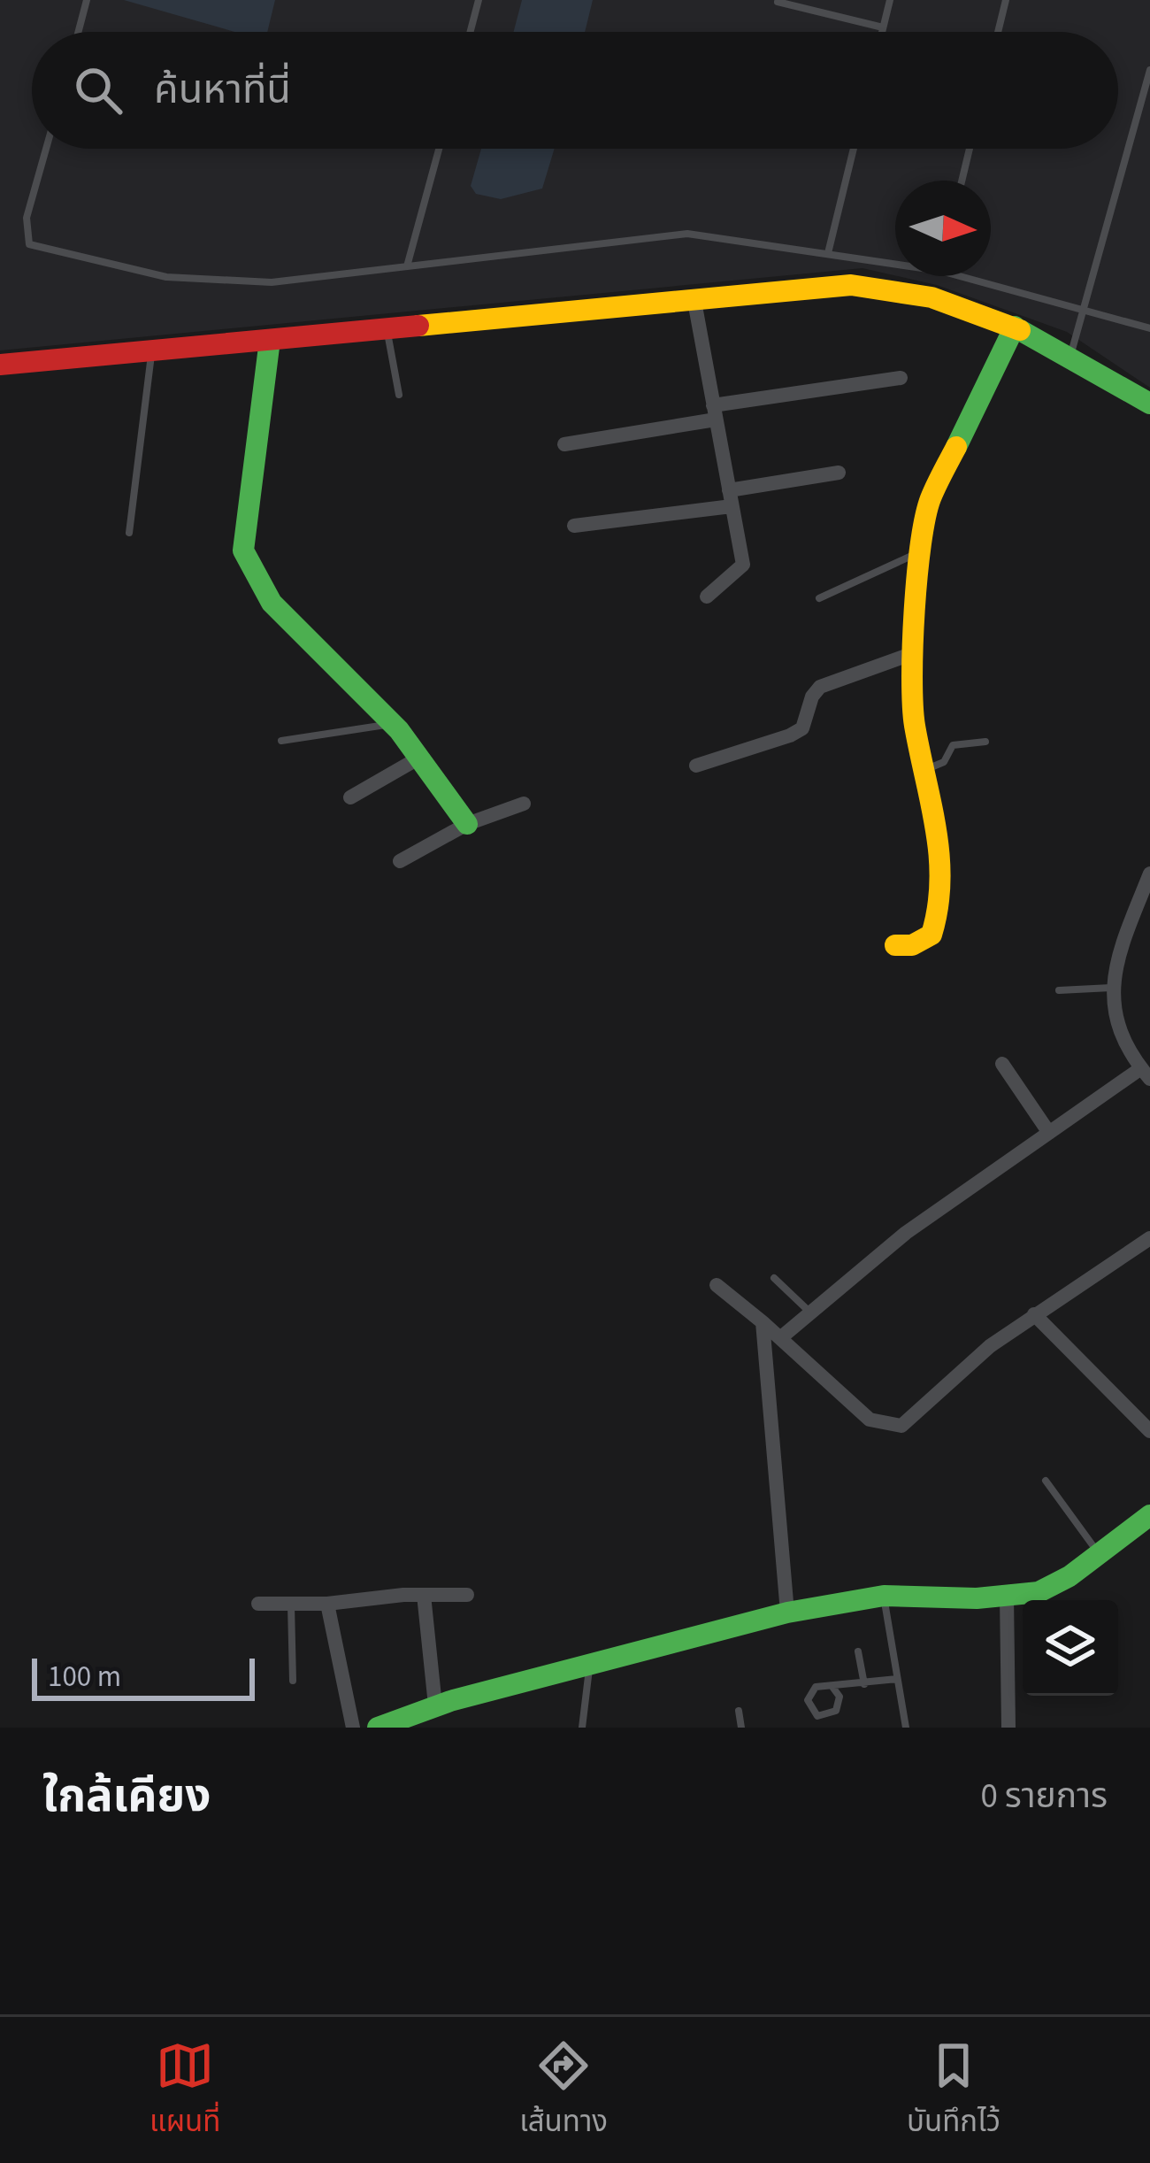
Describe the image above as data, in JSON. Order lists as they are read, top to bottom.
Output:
{
  "scale_bar": "100 m",
  "north": "right",
  "page": {
    "search": "ค้นหาที่นี่",
    "scale": "100 m",
    "heading": ["ใกล้เคียง", "0 รายการ"],
    "nav": ["แผนที่", "เส้นทาง", "บันทึกไว้"]
  }
}
